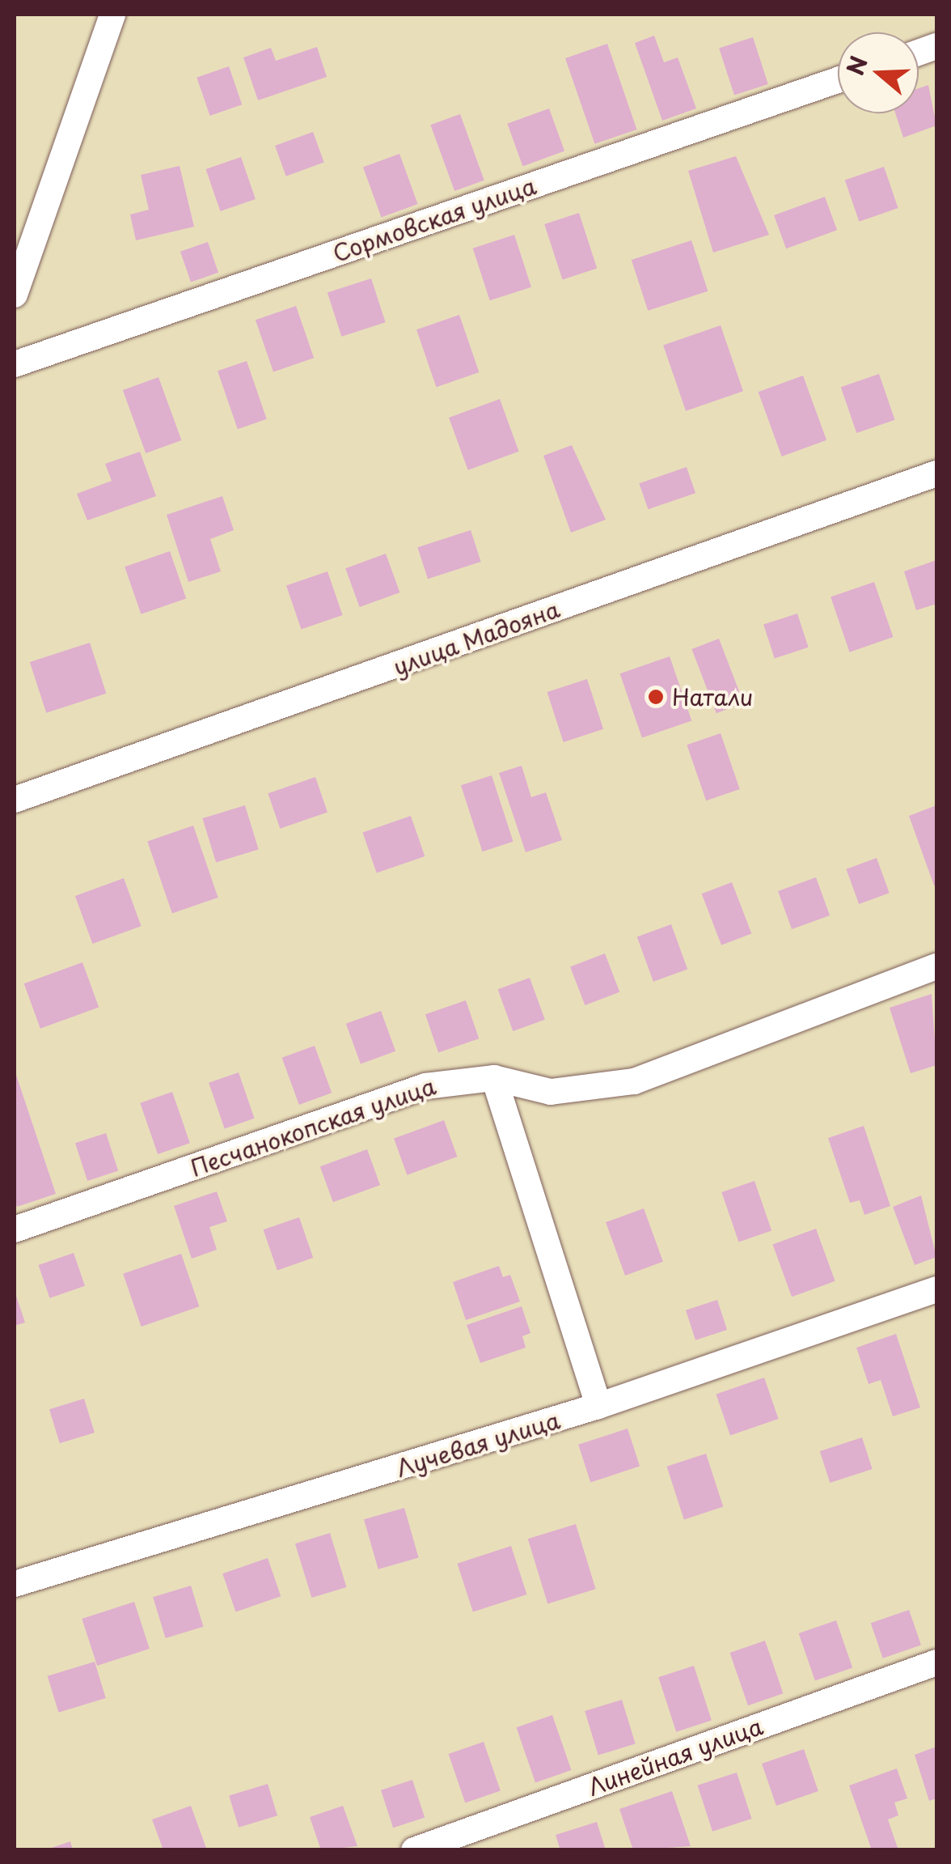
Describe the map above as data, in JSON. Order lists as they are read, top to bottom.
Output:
{
  "streets": {
    "street": [
      "Сормовская улица",
      "улица Мадояна",
      "Песчанокопская улица",
      "Лучевая улица",
      "Линейная улица"
    ]
  },
  "places": ["Натали"],
  "north": "left"
}
